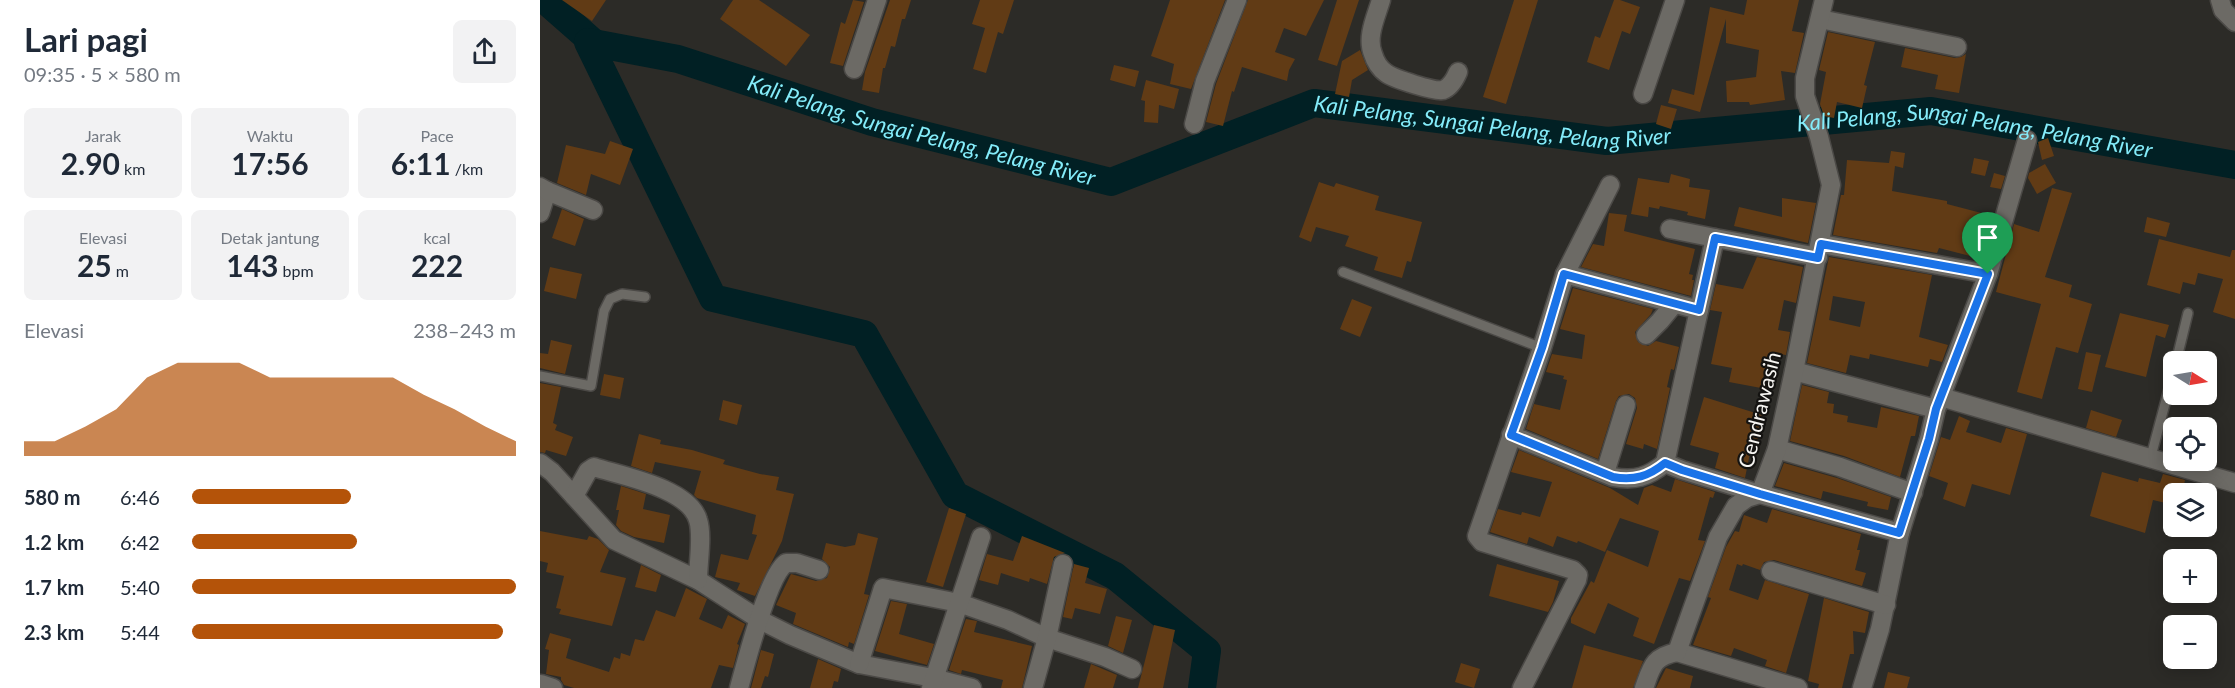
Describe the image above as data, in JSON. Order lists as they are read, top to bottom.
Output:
{
  "streets": {
    "street": ["Cendrawasih"]
  },
  "water": ["Kali Pelang, Sungai Pelang, Pelang River"],
  "north": "right",
  "page": {
    "heading": ["Lari pagi", "09:35 · 5 × 580 m"],
    "stats": [
      ["Jarak", "2.90 km"],
      ["Waktu", "17:56"],
      ["Pace", "6:11 /km"],
      ["Elevasi", "25 m"],
      ["Detak jantung", "143 bpm"],
      ["kcal", "222"]
    ],
    "chart": ["Elevasi", "238–243 m"],
    "map_buttons": ["+", "−"],
    "list": [
      {
        "name": "580 m",
        "note": "6:46"
      },
      {
        "name": "1.2 km",
        "note": "6:42"
      },
      {
        "name": "1.7 km",
        "note": "5:40"
      },
      {
        "name": "2.3 km",
        "note": "5:44"
      }
    ]
  }
}
